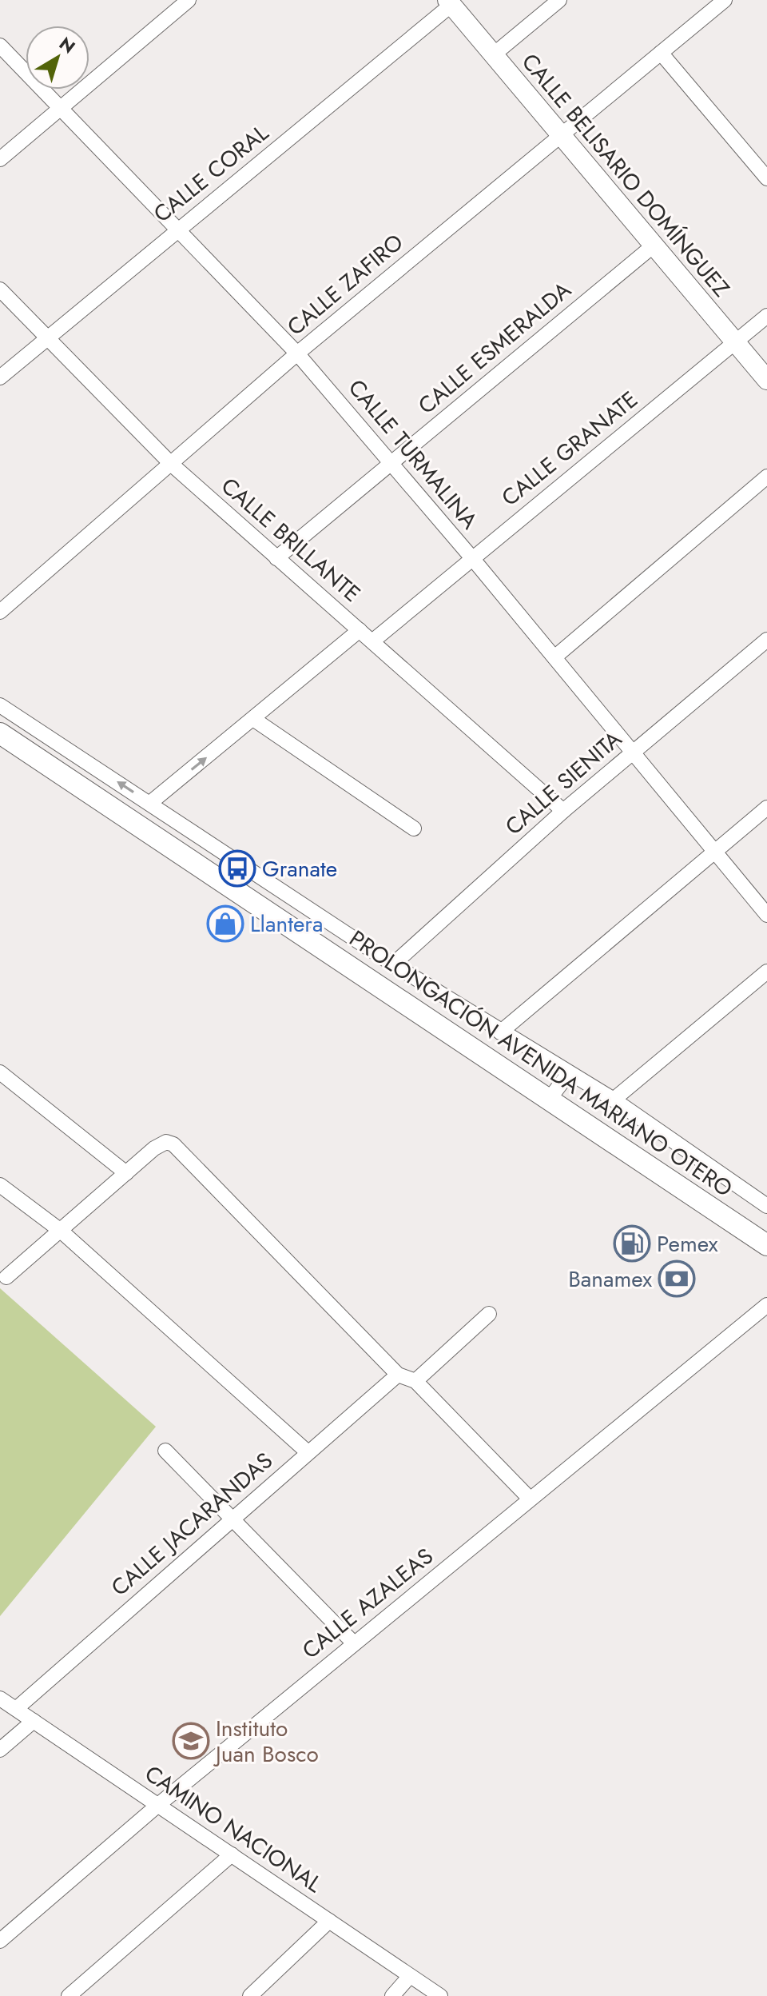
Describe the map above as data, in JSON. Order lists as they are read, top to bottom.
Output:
{
  "streets": {
    "main road": ["PROLONGACIÓN AVENIDA MARIANO OTERO"],
    "street": [
      "CALLE CORAL",
      "CALLE BELISARIO DOMÍNGUEZ",
      "CALLE ZAFIRO",
      "CALLE ESMERALDA",
      "CALLE GRANATE",
      "CALLE TURMALINA",
      "CALLE BRILLANTE",
      "CALLE SIENITA",
      "CALLE JACARANDAS",
      "CALLE AZALEAS",
      "CAMINO NACIONAL"
    ]
  },
  "crossings": [
    ["CALLE CORAL", "CALLE BELISARIO DOMÍNGUEZ"],
    ["CALLE CORAL", "CALLE TURMALINA"],
    ["CALLE CORAL", "CALLE BRILLANTE"],
    ["CALLE BELISARIO DOMÍNGUEZ", "CALLE ZAFIRO"],
    ["CALLE BELISARIO DOMÍNGUEZ", "CALLE ESMERALDA"],
    ["CALLE BELISARIO DOMÍNGUEZ", "CALLE GRANATE"],
    ["CALLE ZAFIRO", "CALLE TURMALINA"],
    ["CALLE ZAFIRO", "CALLE BRILLANTE"],
    ["CALLE ESMERALDA", "CALLE TURMALINA"],
    ["CALLE ESMERALDA", "CALLE BRILLANTE"],
    ["CALLE GRANATE", "CALLE TURMALINA"],
    ["CALLE GRANATE", "CALLE BRILLANTE"],
    ["CALLE TURMALINA", "CALLE SIENITA"],
    ["CALLE BRILLANTE", "CALLE SIENITA"],
    ["CALLE JACARANDAS", "CAMINO NACIONAL"],
    ["CALLE AZALEAS", "CAMINO NACIONAL"]
  ],
  "places": {
    "bus stop": ["Granate"],
    "shop": ["Llantera"],
    "fuel station": ["Pemex"],
    "bank": ["Banamex"],
    "school or university": ["Instituto Juan Bosco"]
  },
  "north": "top right"
}
